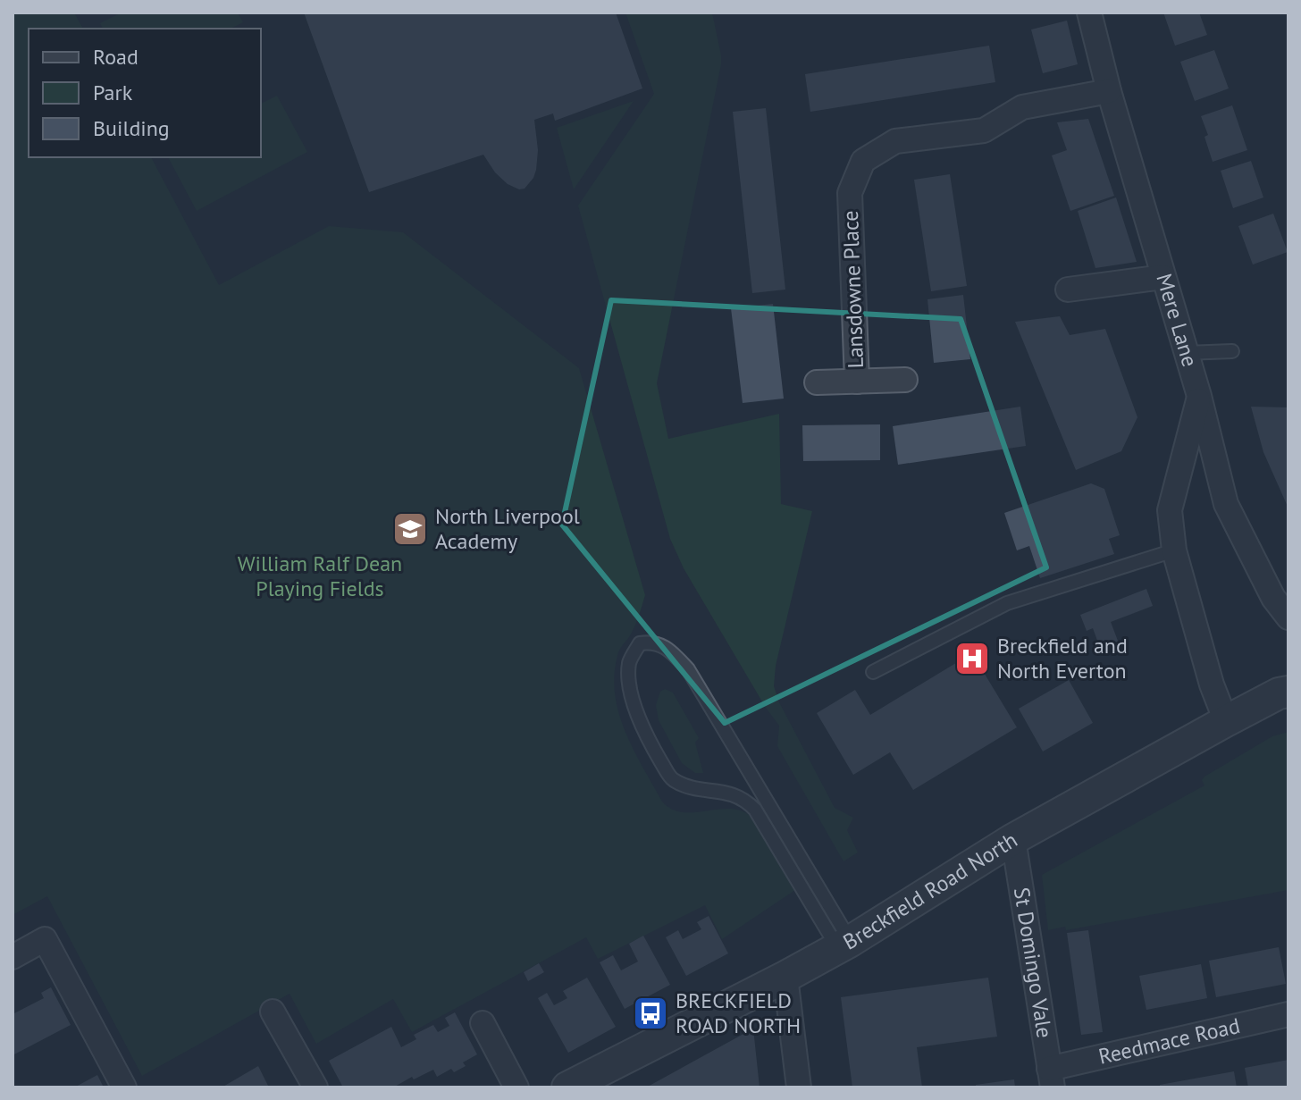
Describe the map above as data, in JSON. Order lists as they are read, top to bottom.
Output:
{
  "streets": {
    "street": [
      "Lansdowne Place",
      "Mere Lane",
      "Breckfield Road North",
      "St Domingo Vale",
      "Reedmace Road"
    ]
  },
  "crossings": [
    ["Lansdowne Place", "Mere Lane"],
    ["Breckfield Road North", "St Domingo Vale"],
    ["St Domingo Vale", "Reedmace Road"]
  ],
  "parks": ["William Ralf Dean Playing Fields"],
  "places": {
    "school or university": ["North Liverpool Academy"],
    "hospital": ["Breckfield and North Everton"],
    "bus stop": ["BRECKFIELD ROAD NORTH"]
  },
  "legend": ["Road", "Park", "Building"]
}
